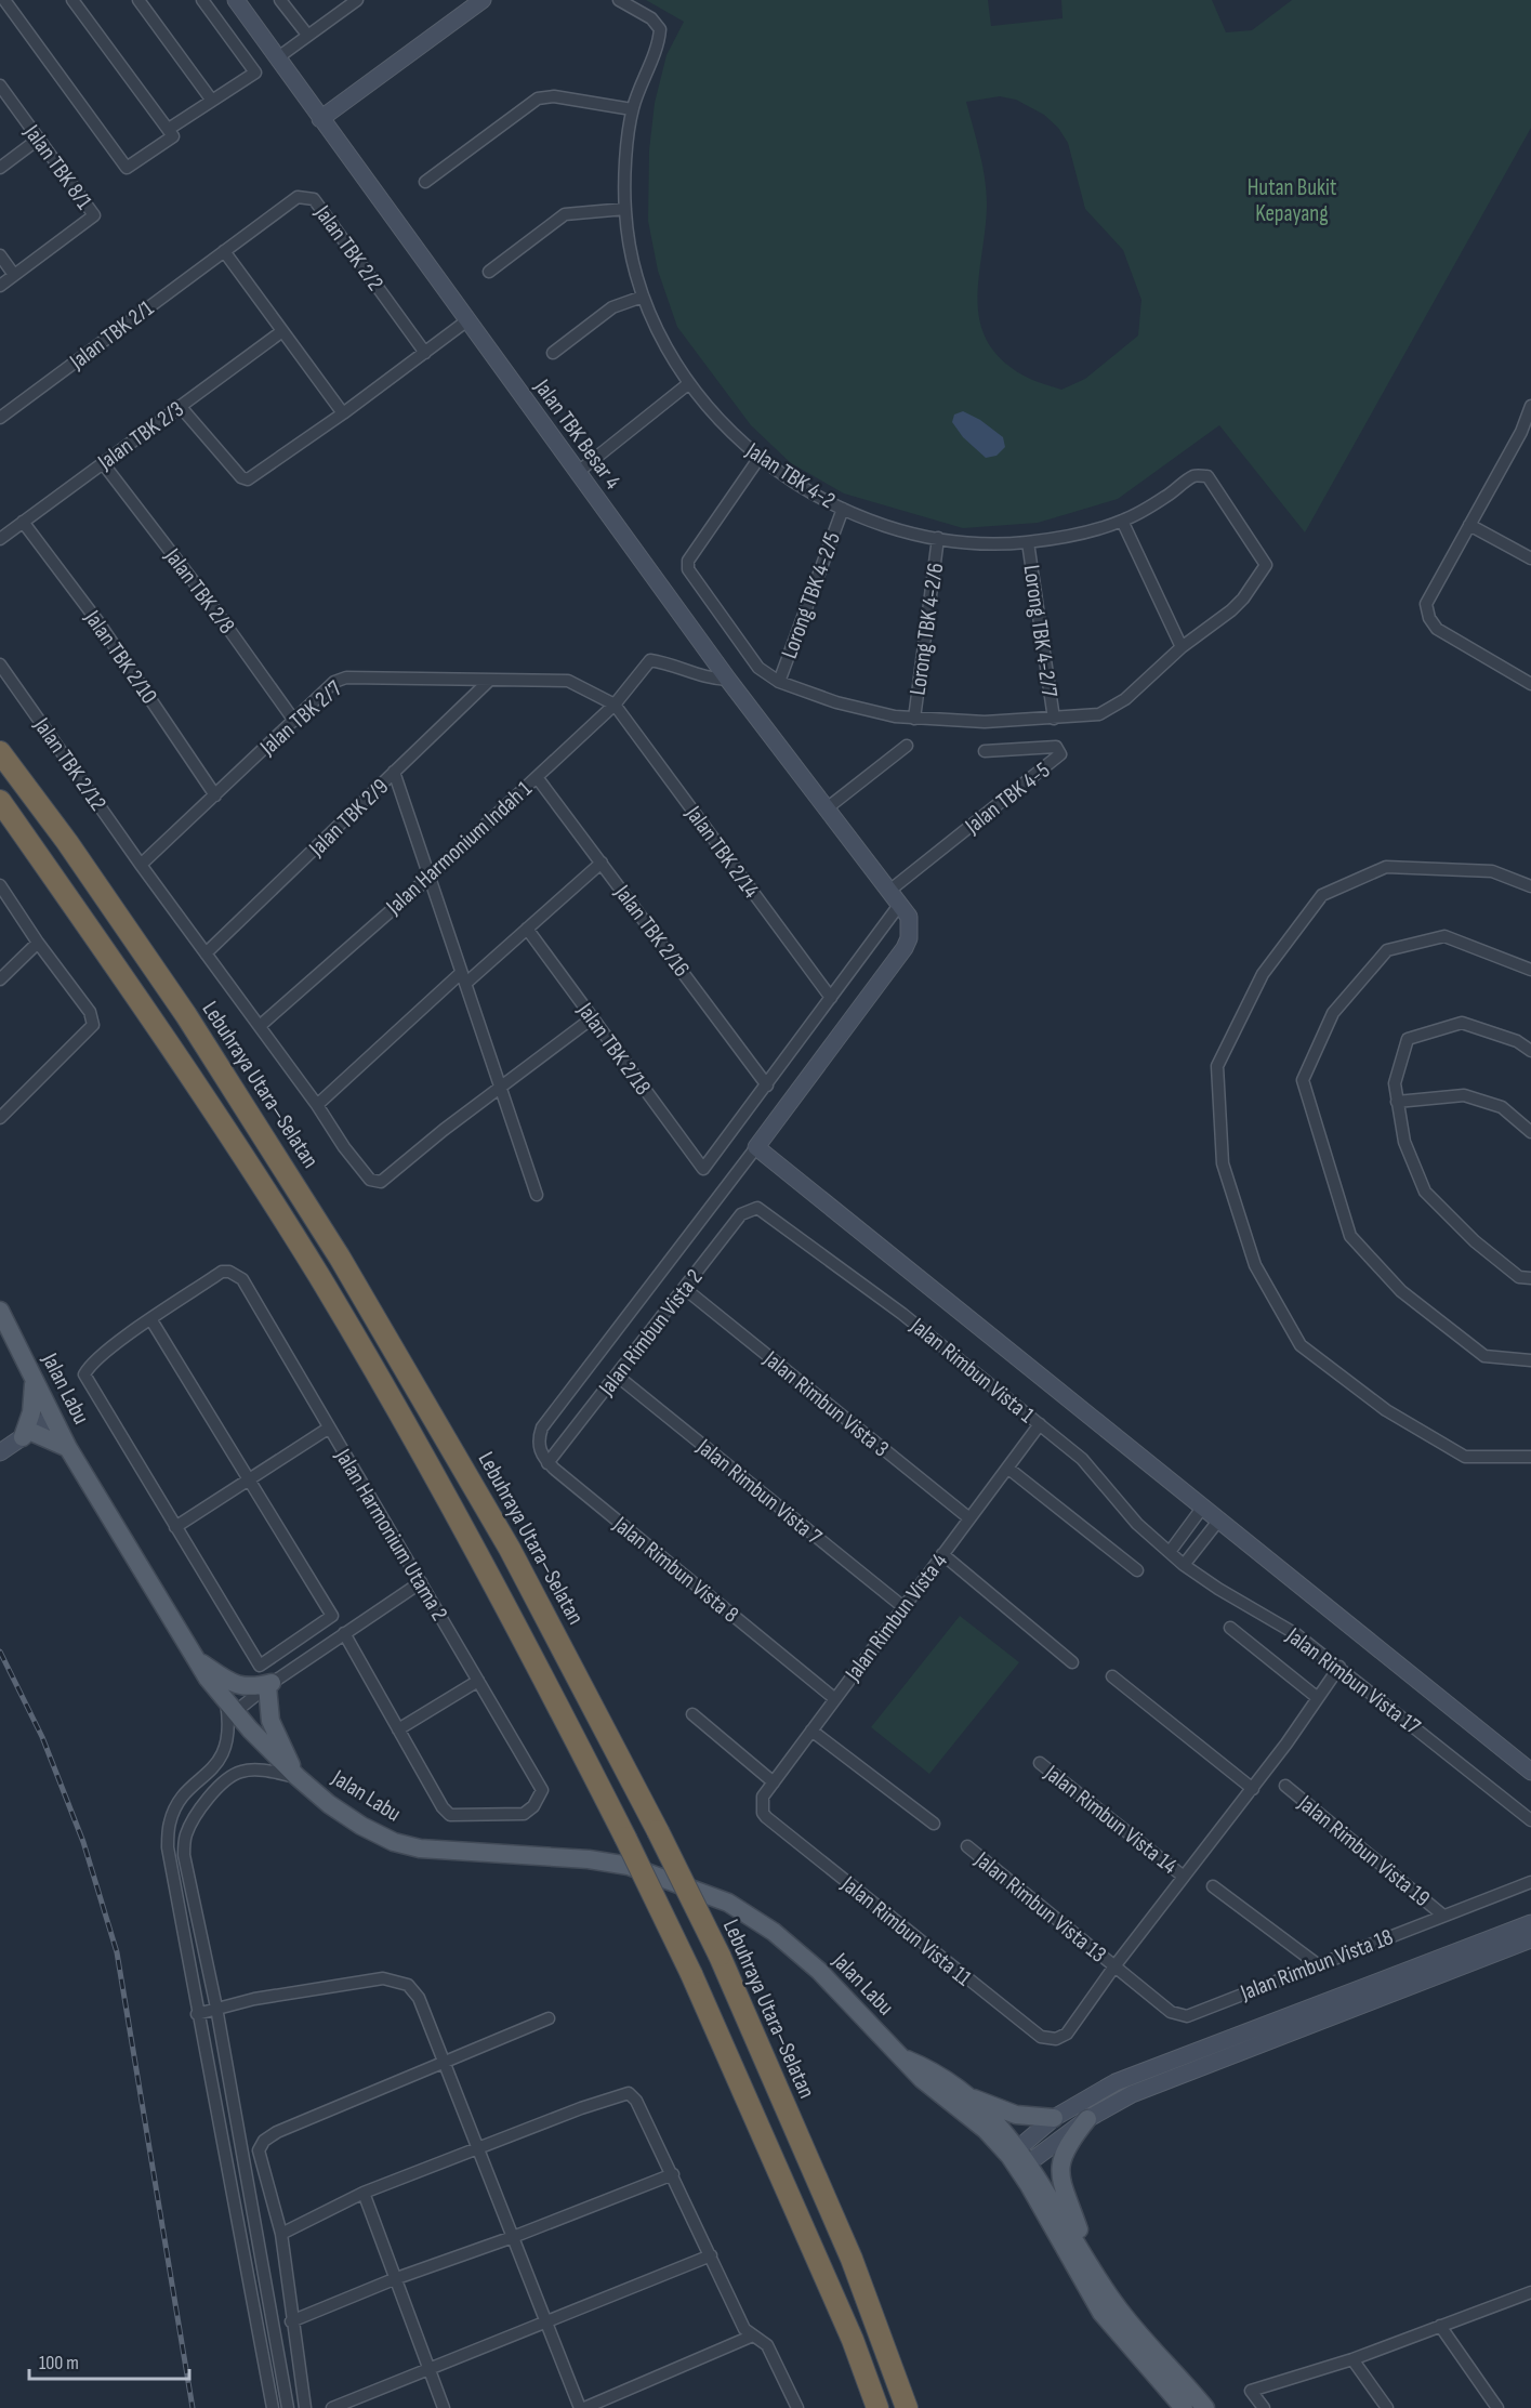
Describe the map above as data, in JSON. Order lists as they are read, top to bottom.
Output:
{
  "streets": {
    "highway": ["Lebuhraya Utara–Selatan"],
    "main road": ["Jalan Labu"],
    "street": [
      "Jalan TBK 8/1",
      "Jalan TBK 2/2",
      "Jalan TBK 2/1",
      "Jalan TBK Besar 4",
      "Jalan TBK 2/3",
      "Jalan TBK 4-2",
      "Jalan TBK 2/8",
      "Lorong TBK 4-2/5",
      "Lorong TBK 4-2/6",
      "Lorong TBK 4-2/7",
      "Jalan TBK 2/10",
      "Jalan TBK 2/7",
      "Jalan TBK 2/12",
      "Jalan TBK 4-5",
      "Jalan TBK 2/9",
      "Jalan Harmonium Indah 1",
      "Jalan TBK 2/14",
      "Jalan TBK 2/16",
      "Jalan TBK 2/18",
      "Jalan Rimbun Vista 2",
      "Jalan Rimbun Vista 1",
      "Jalan Rimbun Vista 3",
      "Jalan Rimbun Vista 7",
      "Jalan Harmonium Utama 2",
      "Jalan Rimbun Vista 8",
      "Jalan Rimbun Vista 4",
      "Jalan Rimbun Vista 17",
      "Jalan Rimbun Vista 14",
      "Jalan Rimbun Vista 19",
      "Jalan Rimbun Vista 13",
      "Jalan Rimbun Vista 11",
      "Jalan Rimbun Vista 18"
    ]
  },
  "crossings": [
    ["Jalan TBK 2/2", "Jalan TBK 2/1"],
    ["Jalan TBK Besar 4", "Jalan TBK 4-5"],
    ["Jalan TBK Besar 4", "Jalan Harmonium Indah 1"],
    ["Jalan TBK 2/3", "Jalan TBK 2/8"],
    ["Jalan TBK 2/3", "Jalan TBK 2/10"],
    ["Jalan TBK 4-2", "Lorong TBK 4-2/5"],
    ["Jalan TBK 4-2", "Lorong TBK 4-2/6"],
    ["Jalan TBK 4-2", "Lorong TBK 4-2/7"],
    ["Jalan TBK 2/8", "Jalan TBK 2/7"],
    ["Jalan TBK 2/10", "Jalan TBK 2/7"],
    ["Jalan TBK 2/7", "Jalan TBK 2/12"],
    ["Jalan TBK 2/7", "Jalan TBK 2/9"],
    ["Jalan TBK 2/7", "Jalan Harmonium Indah 1"],
    ["Jalan TBK 2/7", "Jalan TBK 2/14"],
    ["Jalan TBK 2/12", "Jalan TBK 2/9"],
    ["Jalan TBK 2/12", "Jalan Harmonium Indah 1"],
    ["Jalan Harmonium Indah 1", "Jalan TBK 2/14"],
    ["Jalan Harmonium Indah 1", "Jalan TBK 2/16"],
    ["Jalan TBK 2/16", "Jalan TBK 2/18"],
    ["Jalan Rimbun Vista 2", "Jalan Rimbun Vista 1"],
    ["Jalan Rimbun Vista 2", "Jalan Rimbun Vista 3"],
    ["Jalan Rimbun Vista 2", "Jalan Rimbun Vista 7"],
    ["Jalan Rimbun Vista 2", "Jalan Rimbun Vista 8"],
    ["Jalan Rimbun Vista 1", "Jalan Rimbun Vista 4"],
    ["Jalan Rimbun Vista 1", "Jalan Rimbun Vista 17"],
    ["Jalan Rimbun Vista 3", "Jalan Rimbun Vista 4"],
    ["Jalan Rimbun Vista 7", "Jalan Rimbun Vista 4"],
    ["Jalan Rimbun Vista 8", "Jalan Rimbun Vista 4"],
    ["Jalan Rimbun Vista 4", "Jalan Rimbun Vista 11"],
    ["Jalan Rimbun Vista 19", "Jalan Rimbun Vista 18"],
    ["Jalan Rimbun Vista 13", "Jalan Rimbun Vista 11"],
    ["Jalan Rimbun Vista 13", "Jalan Rimbun Vista 18"],
    ["Jalan Rimbun Vista 11", "Jalan Rimbun Vista 18"]
  ],
  "parks": ["Hutan Bukit Kepayang"],
  "scale_bar": "100 m"
}
